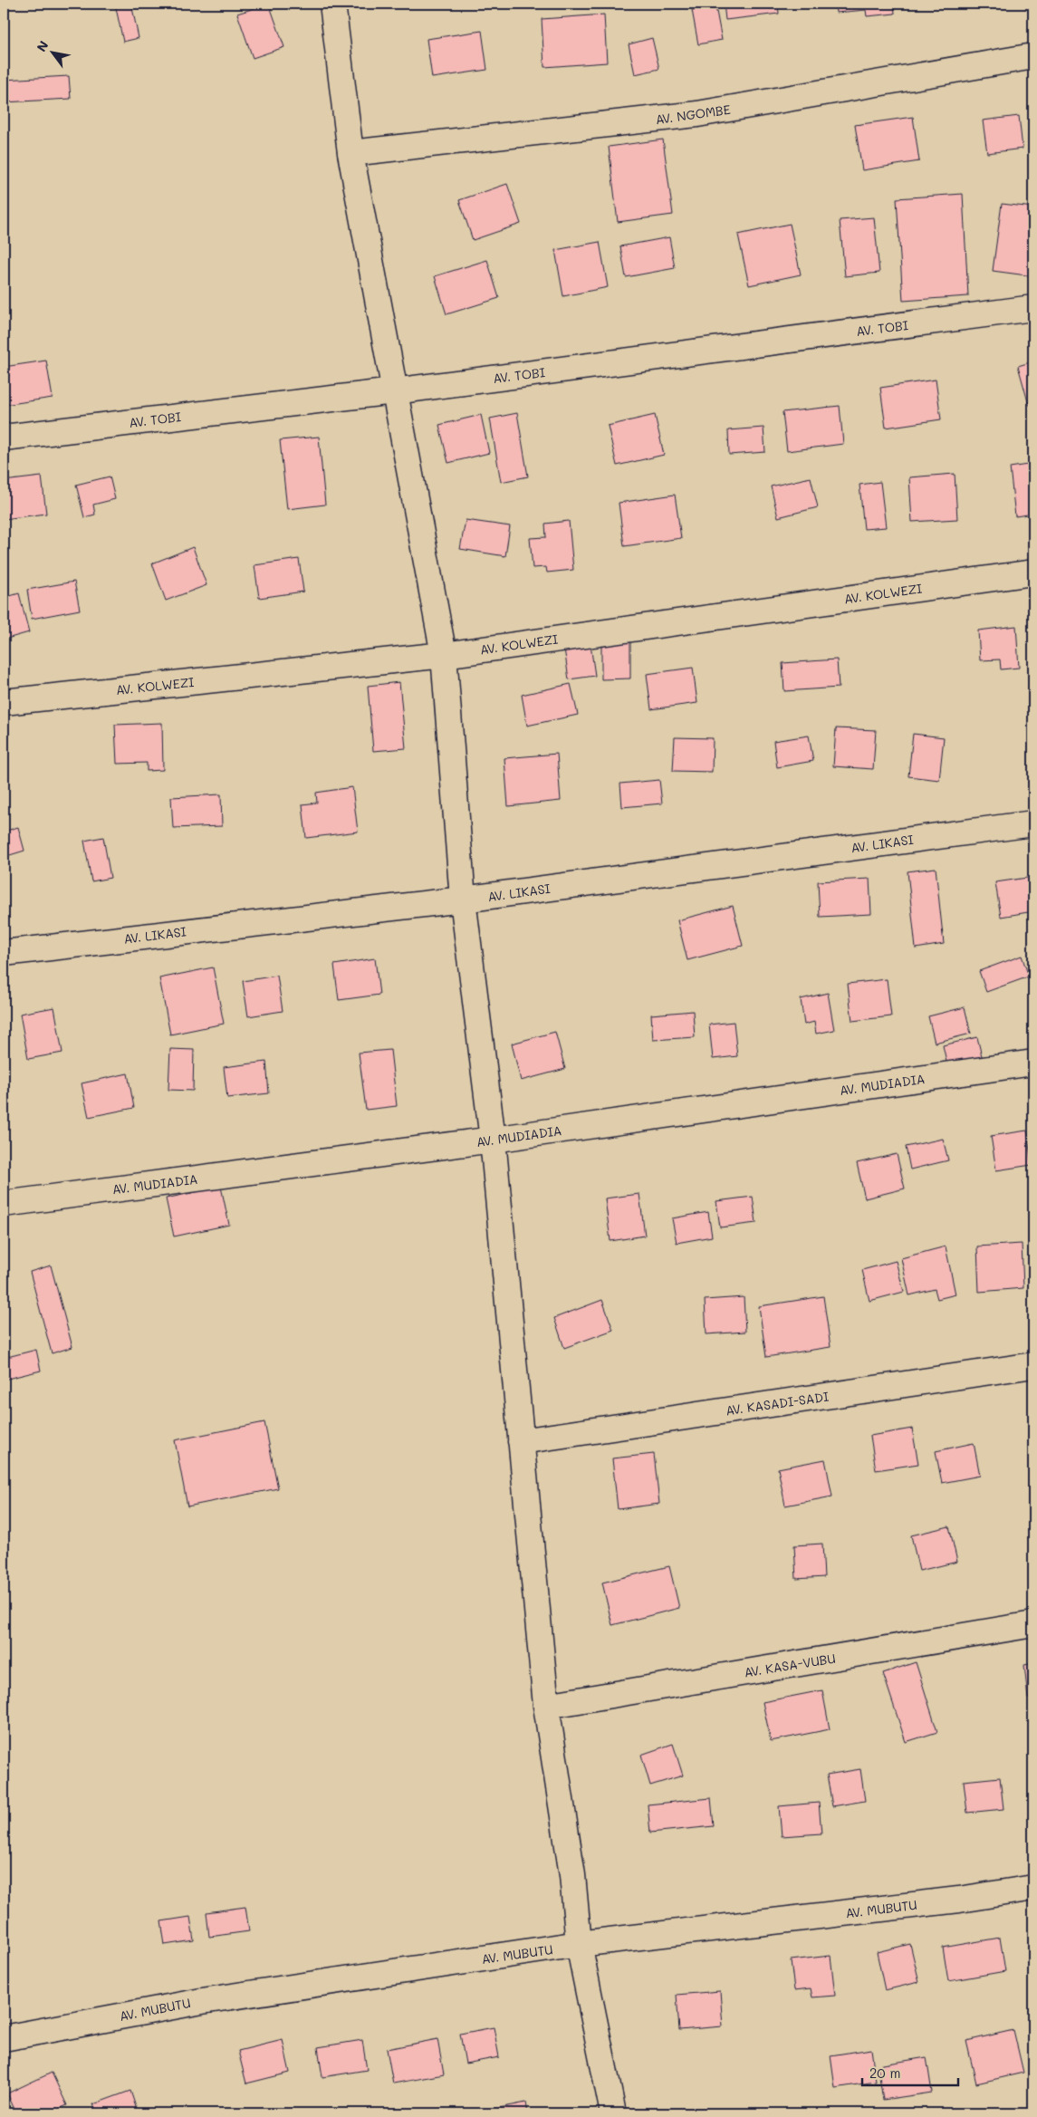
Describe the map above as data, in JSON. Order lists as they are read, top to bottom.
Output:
{
  "streets": {
    "street": [
      "AV. NGOMBE",
      "AV. TOBI",
      "AV. KOLWEZI",
      "AV. LIKASI",
      "AV. MUDIADIA",
      "AV. KASADI-SADI",
      "AV. KASA-VUBU",
      "AV. MUBUTU"
    ]
  },
  "scale_bar": "20 m",
  "north": "top left"
}
